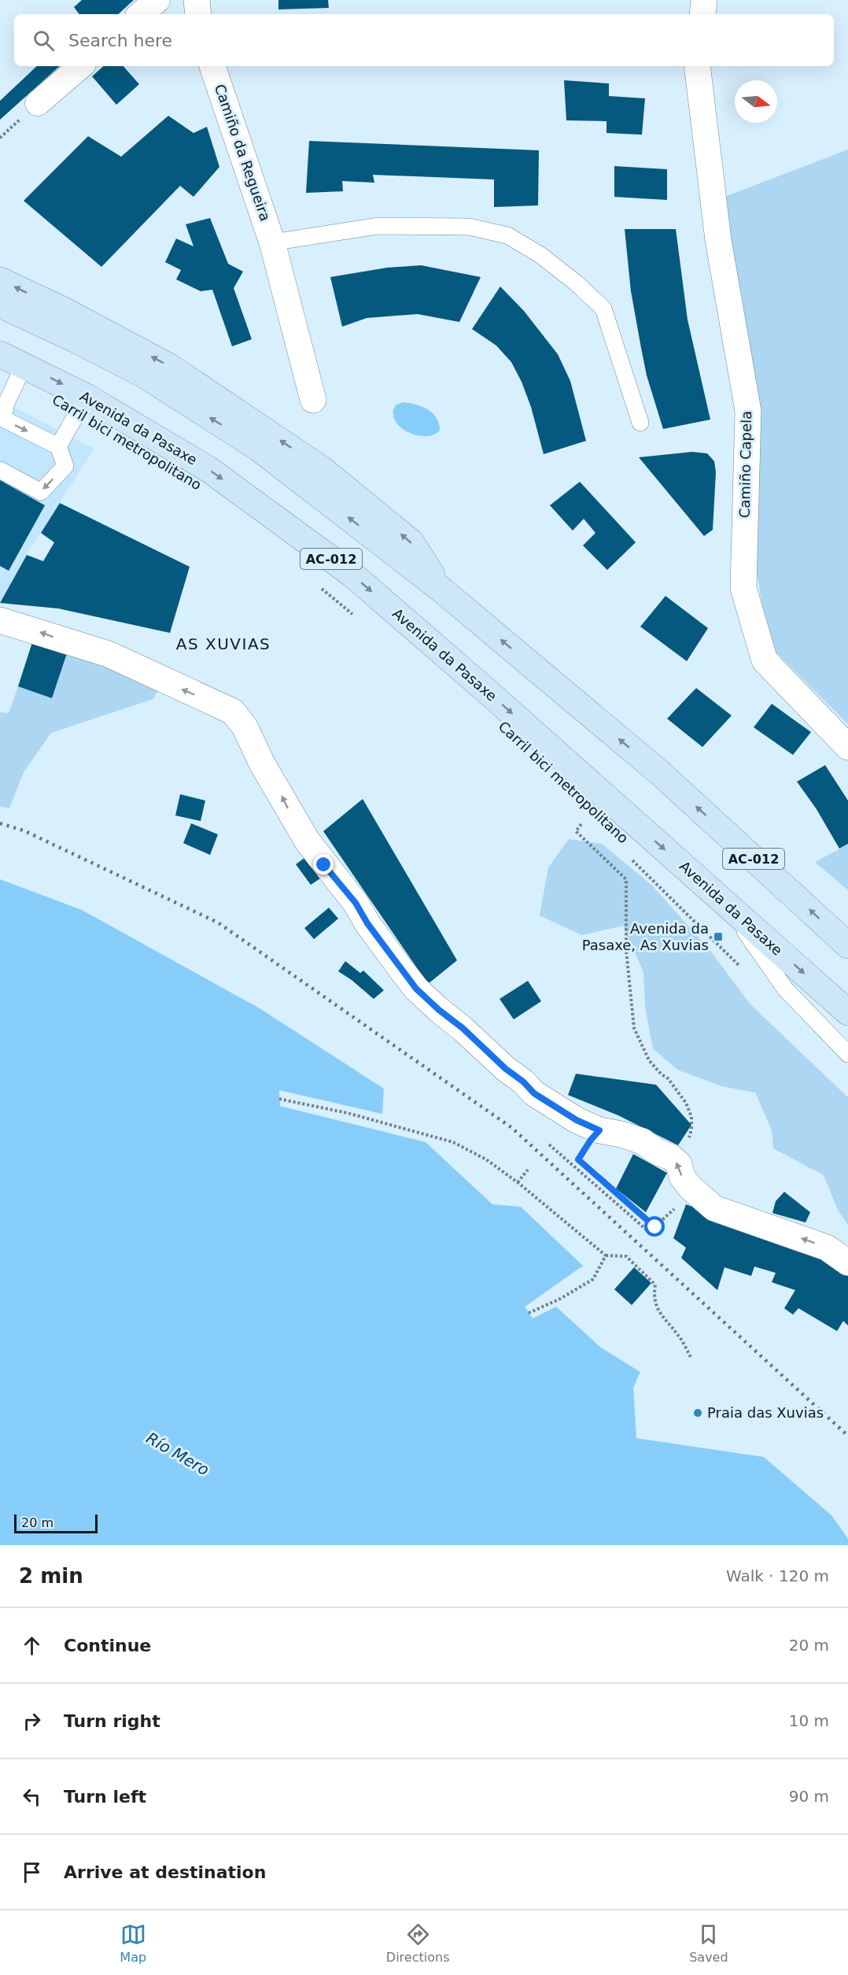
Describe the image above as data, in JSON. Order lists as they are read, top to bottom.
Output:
{
  "streets": {
    "main road": ["Avenida da Pasaxe", "AC-012"],
    "street": ["Camiño da Regueira", "Camiño Capela"],
    "path": ["Carril bici metropolitano"]
  },
  "districts": ["AS XUVIAS"],
  "water": ["Río Mero"],
  "places": {
    "transit": ["Avenida da Pasaxe, As Xuvias"],
    "other": ["Praia das Xuvias"]
  },
  "scale_bar": "20 m",
  "north": "right",
  "page": {
    "search": "Search here",
    "scale": "20 m",
    "heading": ["2 min", "Walk · 120 m"],
    "list": [
      ["Continue", "20 m"],
      ["Turn right", "10 m"],
      ["Turn left", "90 m"],
      "Arrive at destination"
    ],
    "nav": ["Map", "Directions", "Saved"]
  }
}
